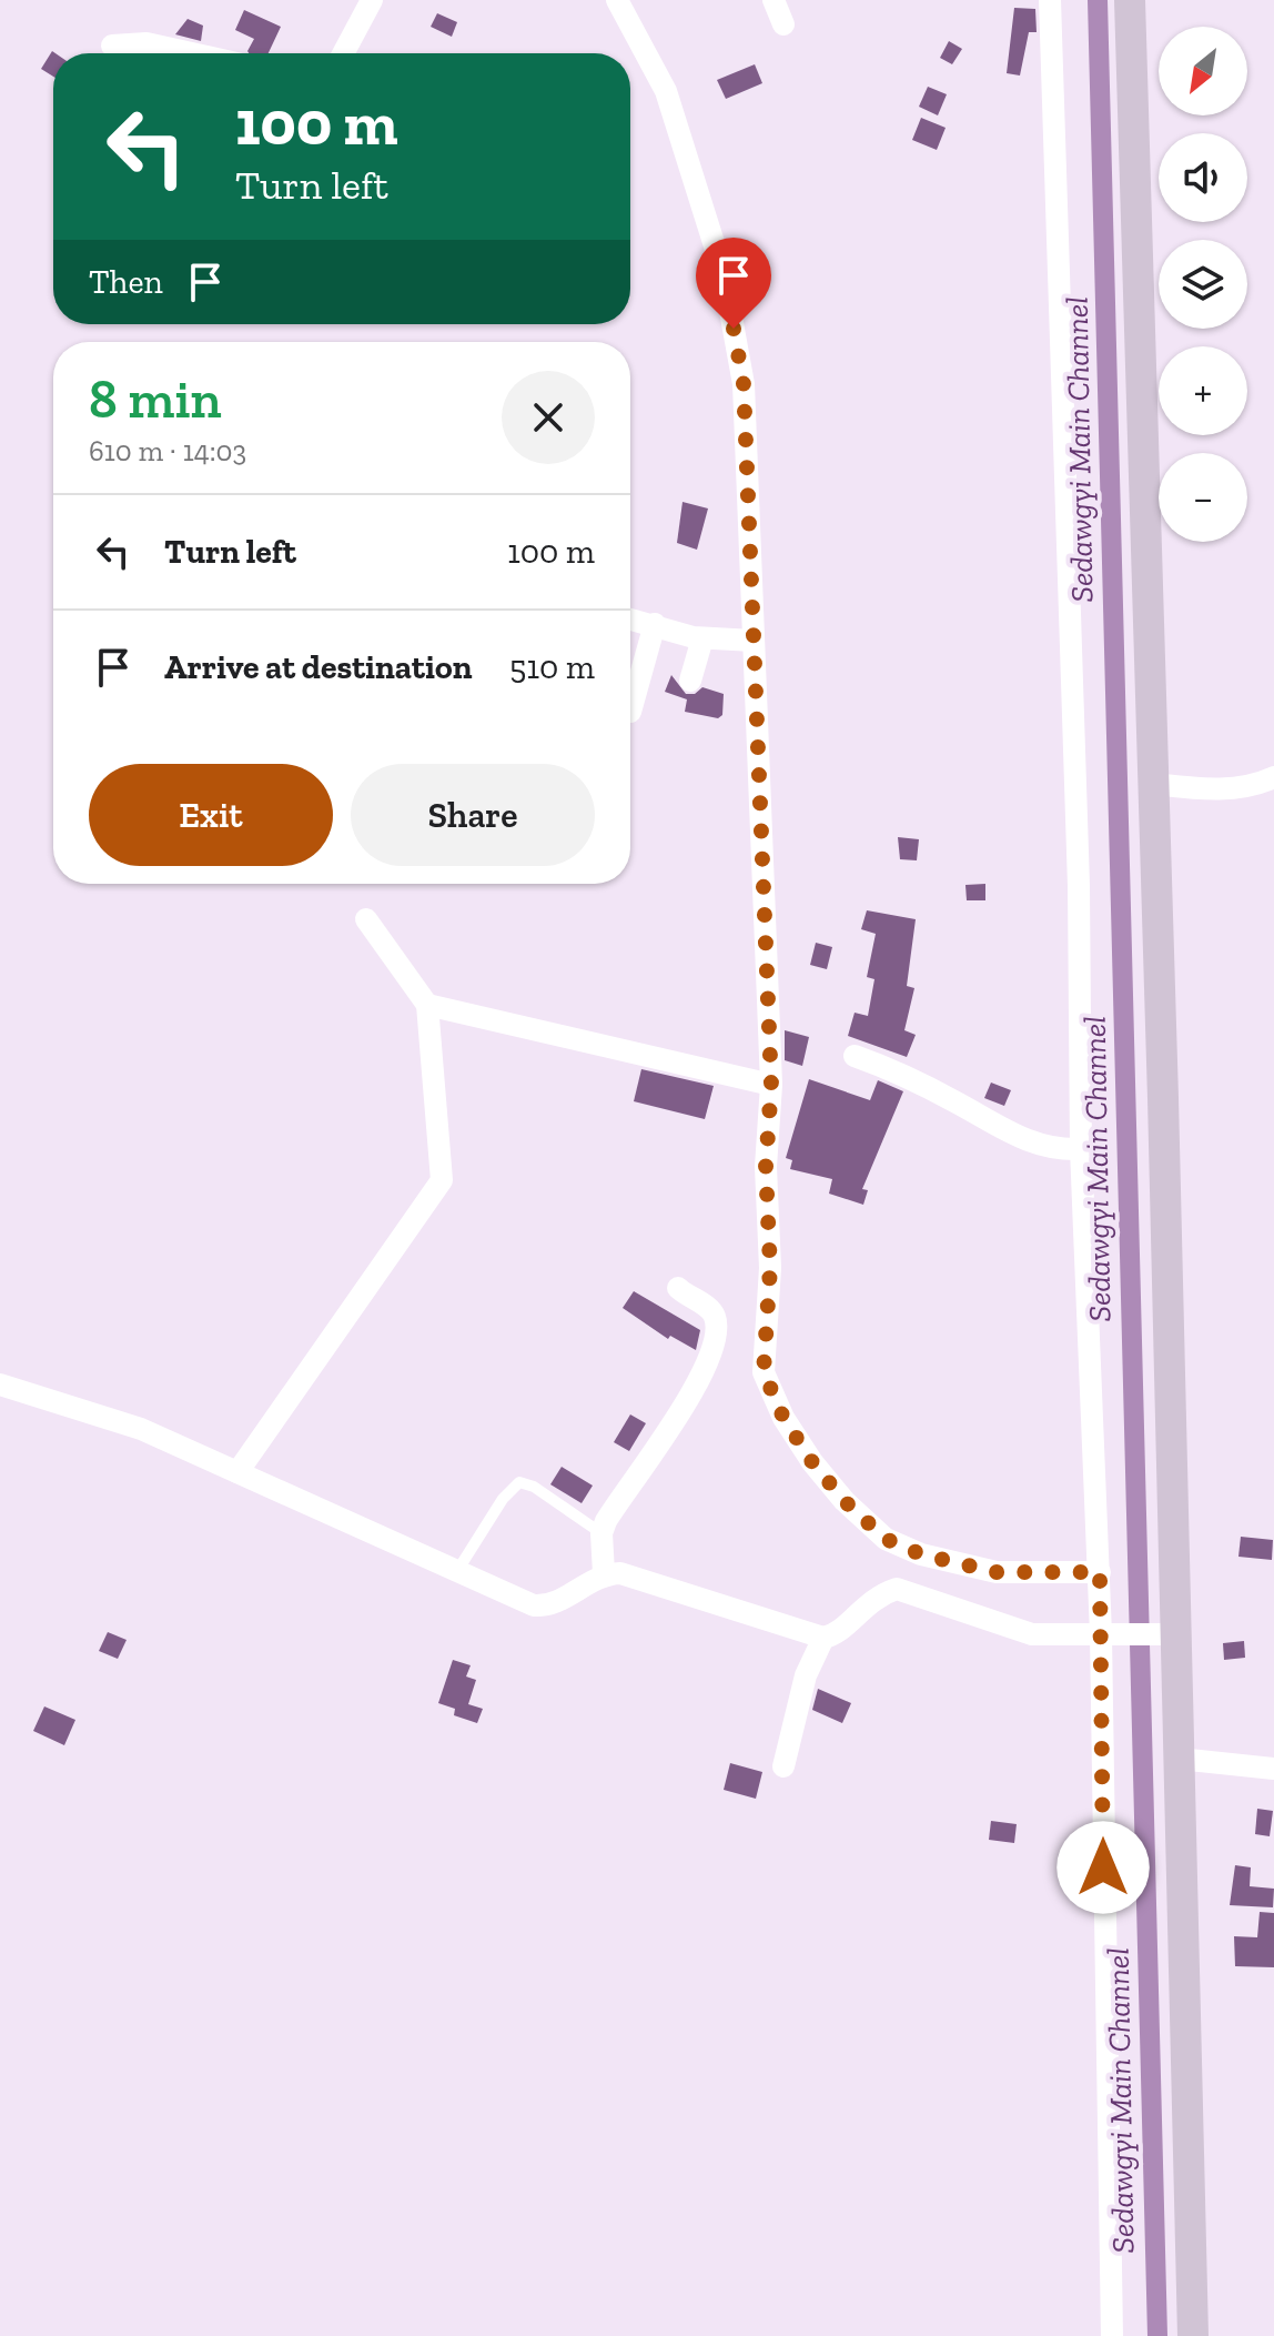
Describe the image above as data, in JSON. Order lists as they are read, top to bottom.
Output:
{
  "water": ["Sedawgyi Main Channel"],
  "north": "bottom left",
  "page": {
    "map_buttons": ["+", "−"],
    "turn": ["100 m", "Turn left"],
    "then": "Then",
    "heading": ["8 min", "610 m · 14:03"],
    "list": [
      {
        "name": "Turn left",
        "value": "100 m"
      },
      {
        "name": "Arrive at destination",
        "value": "510 m"
      }
    ],
    "buttons": ["Exit", "Share"]
  }
}
